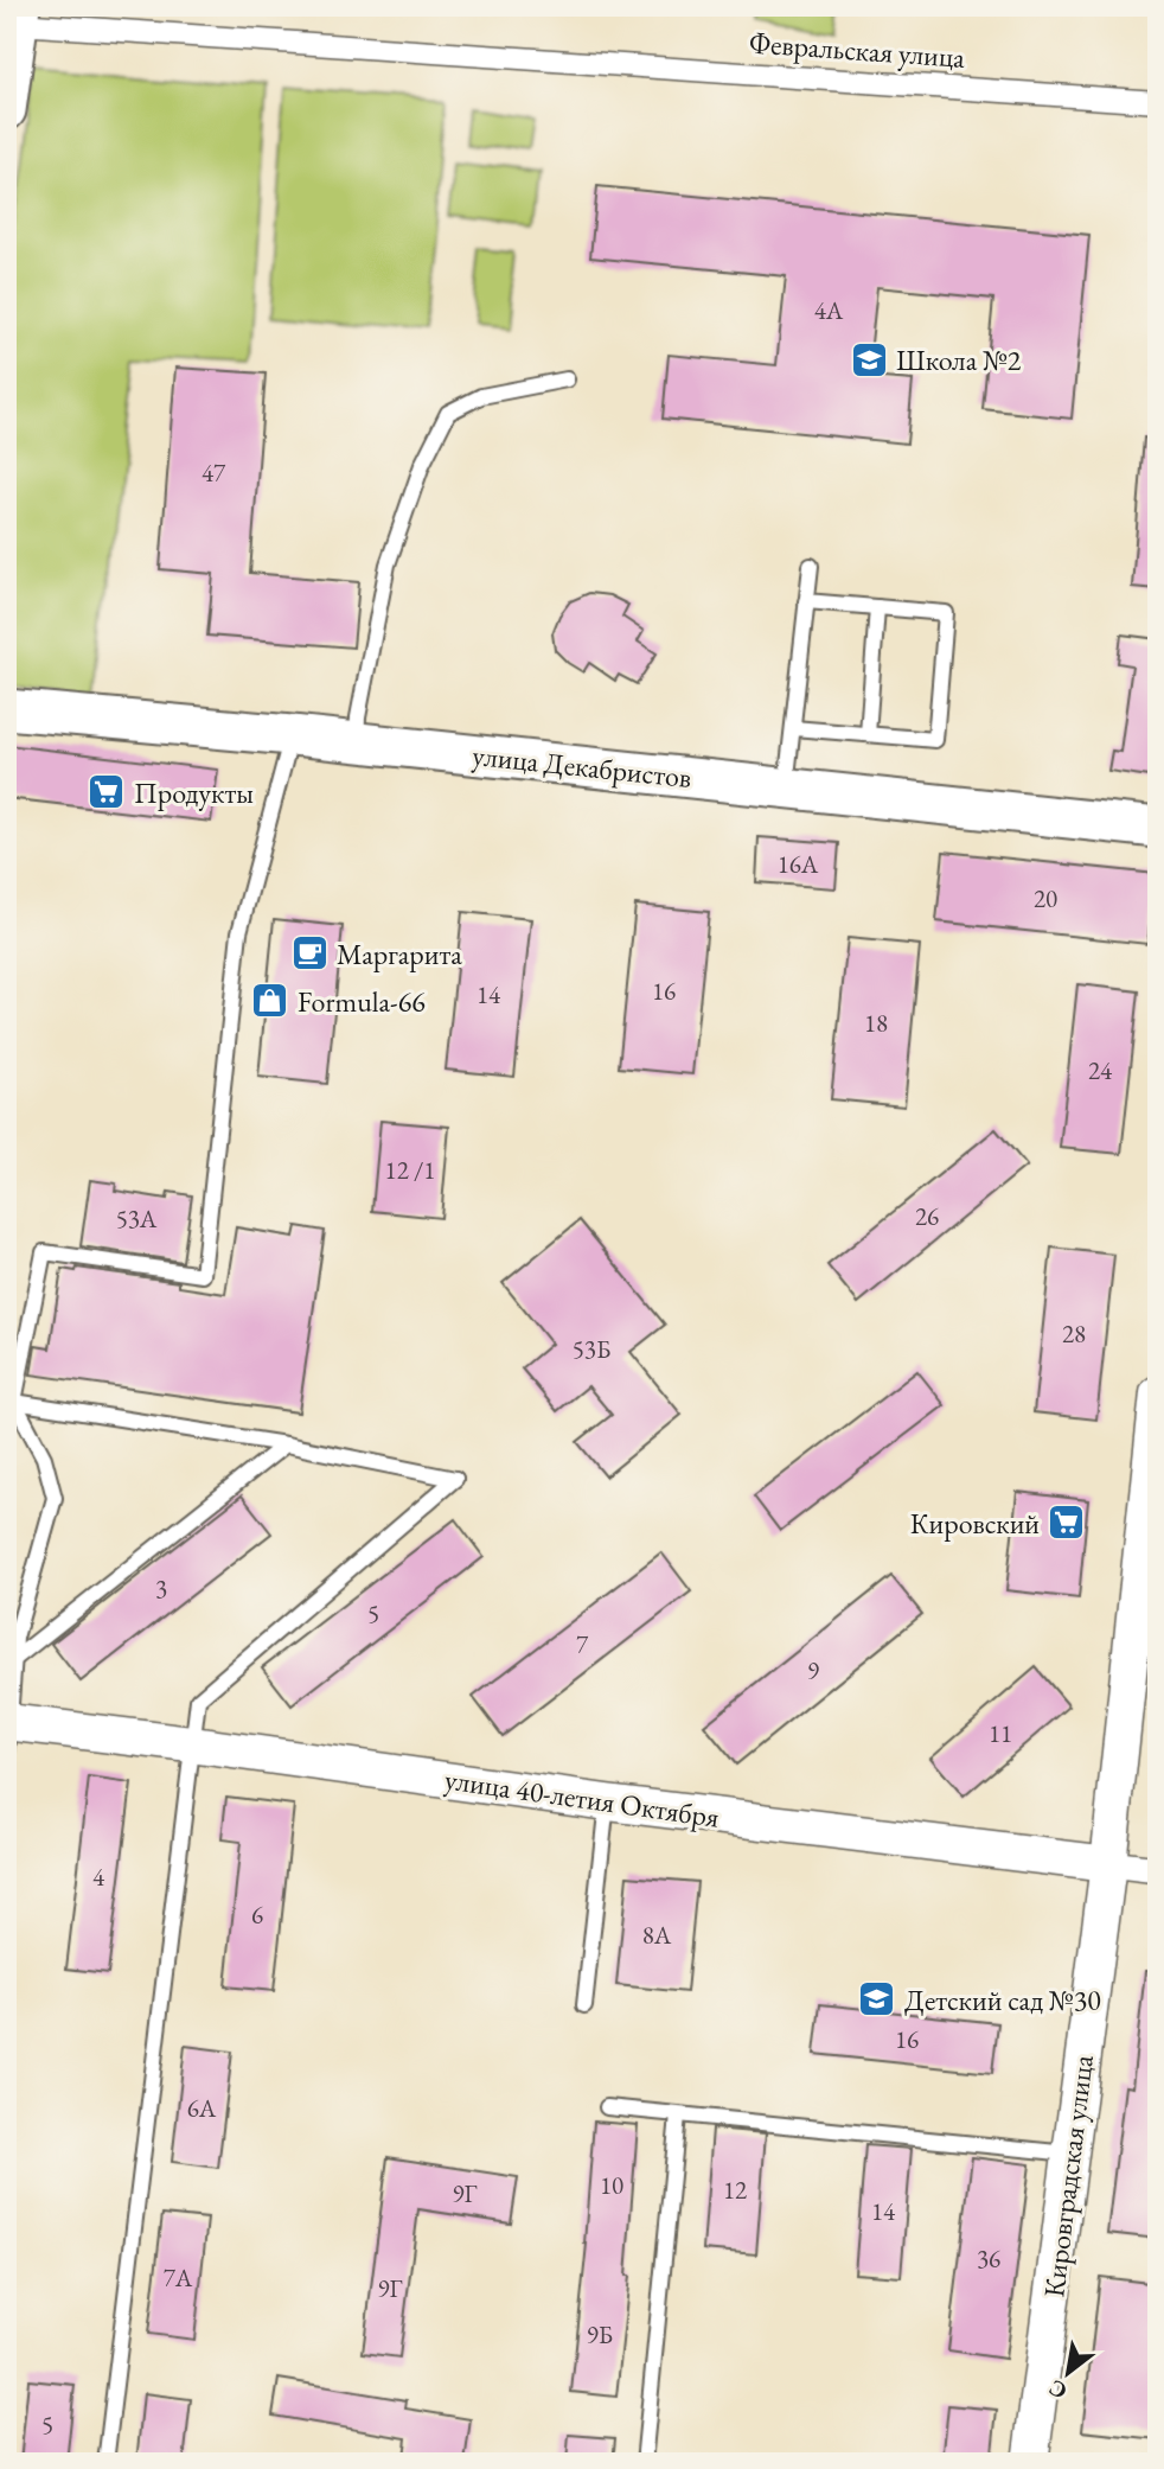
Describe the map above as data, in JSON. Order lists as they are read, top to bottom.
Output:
{
  "streets": {
    "main road": ["улица Декабристов"],
    "street": ["Февральская улица", "улица 40-летия Октября", "Кировградская улица"]
  },
  "crossings": [
    ["улица 40-летия Октября", "Кировградская улица"]
  ],
  "places": {
    "school or university": ["Школа №2", "Детский сад №30"],
    "supermarket": ["Продукты", "Кировский"],
    "cafe": ["Маргарита"],
    "shop": ["Formula-66"]
  },
  "house_numbers": [
    "4А",
    "47",
    "16А",
    "20",
    "16",
    "14",
    "18",
    "24",
    "12 /1",
    "26",
    "53А",
    "28",
    "53Б",
    "3",
    "5",
    "7",
    "9",
    "11",
    "4",
    "6",
    "8А",
    "16",
    "6А",
    "10",
    "12",
    "9Г",
    "14",
    "36",
    "7А",
    "9Г",
    "9Б",
    "5"
  ],
  "north": "bottom left"
}
